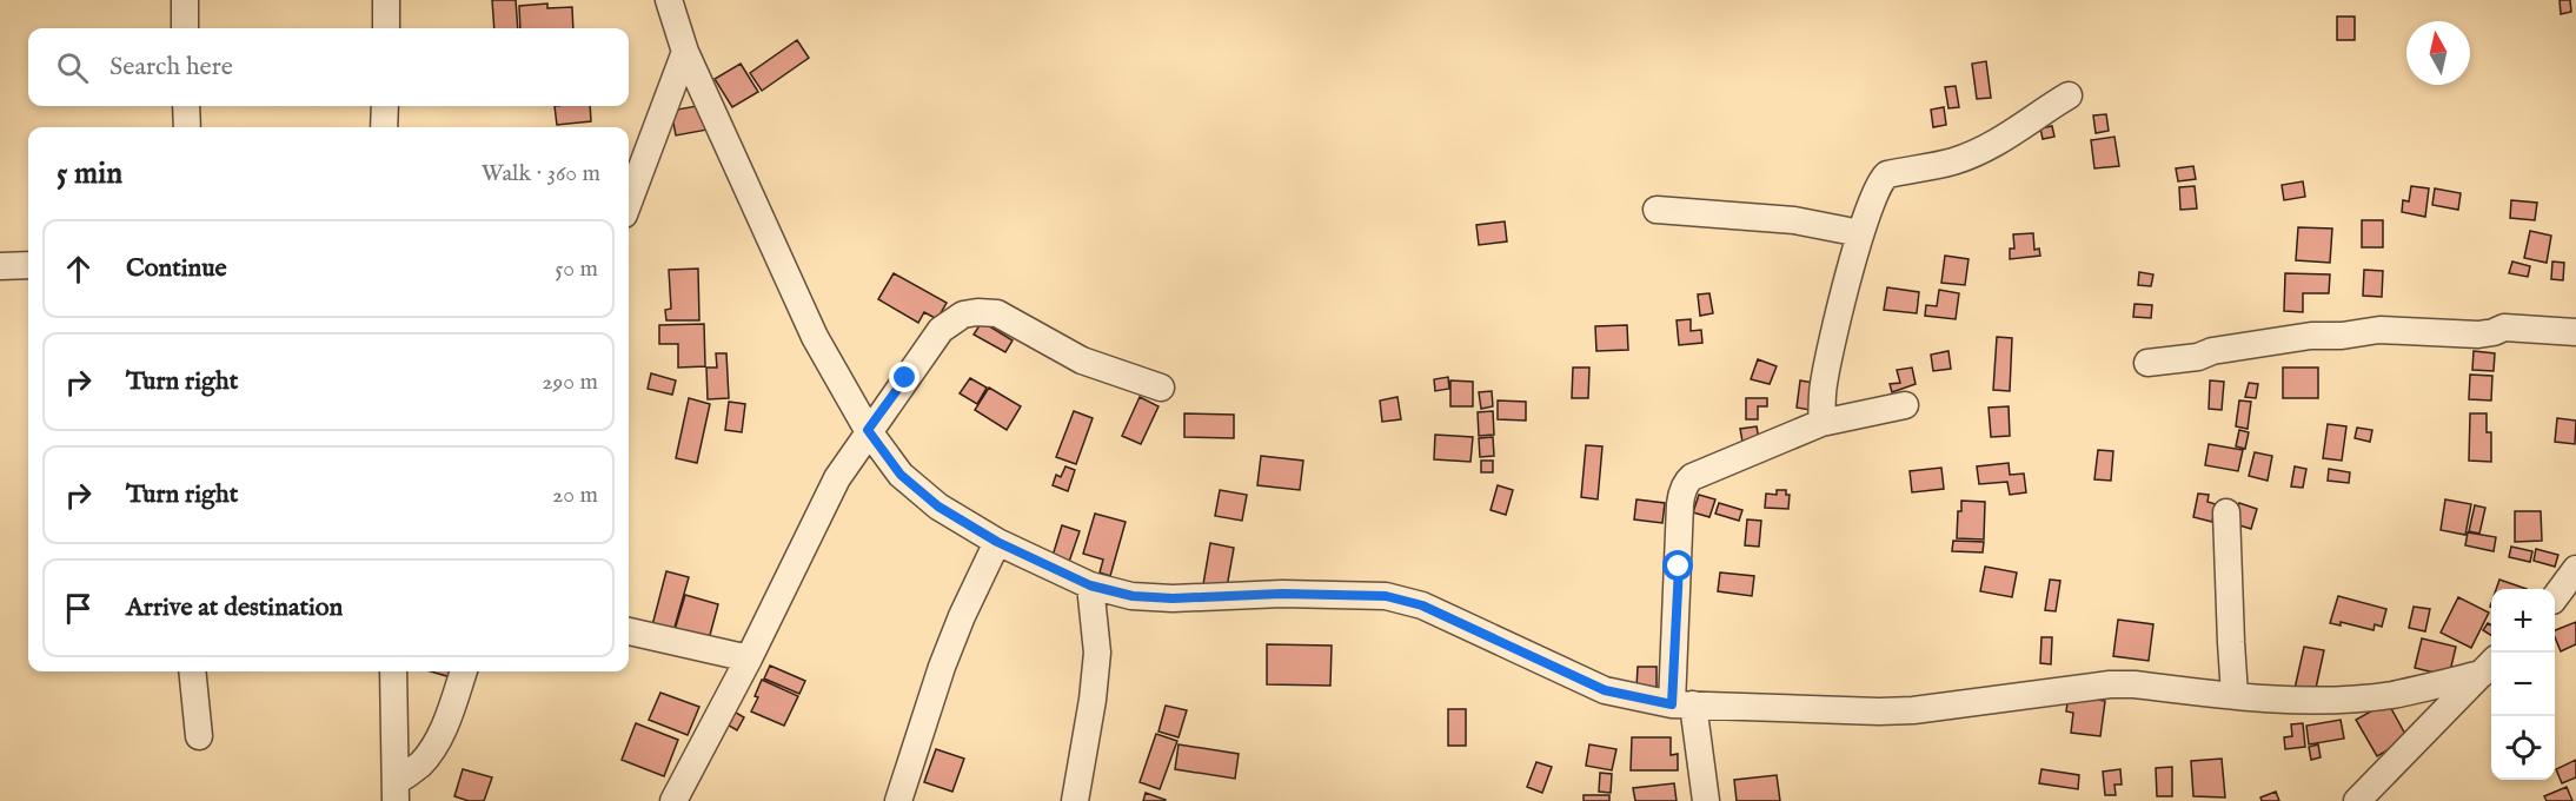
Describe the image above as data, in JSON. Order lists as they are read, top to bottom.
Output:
{
  "north": "top",
  "page": {
    "search": "Search here",
    "heading": ["5 min", "Walk · 360 m"],
    "list": [
      ["Continue", "50 m"],
      ["Turn right", "290 m"],
      ["Turn right", "20 m"],
      "Arrive at destination"
    ],
    "map_buttons": ["+", "−"]
  }
}
